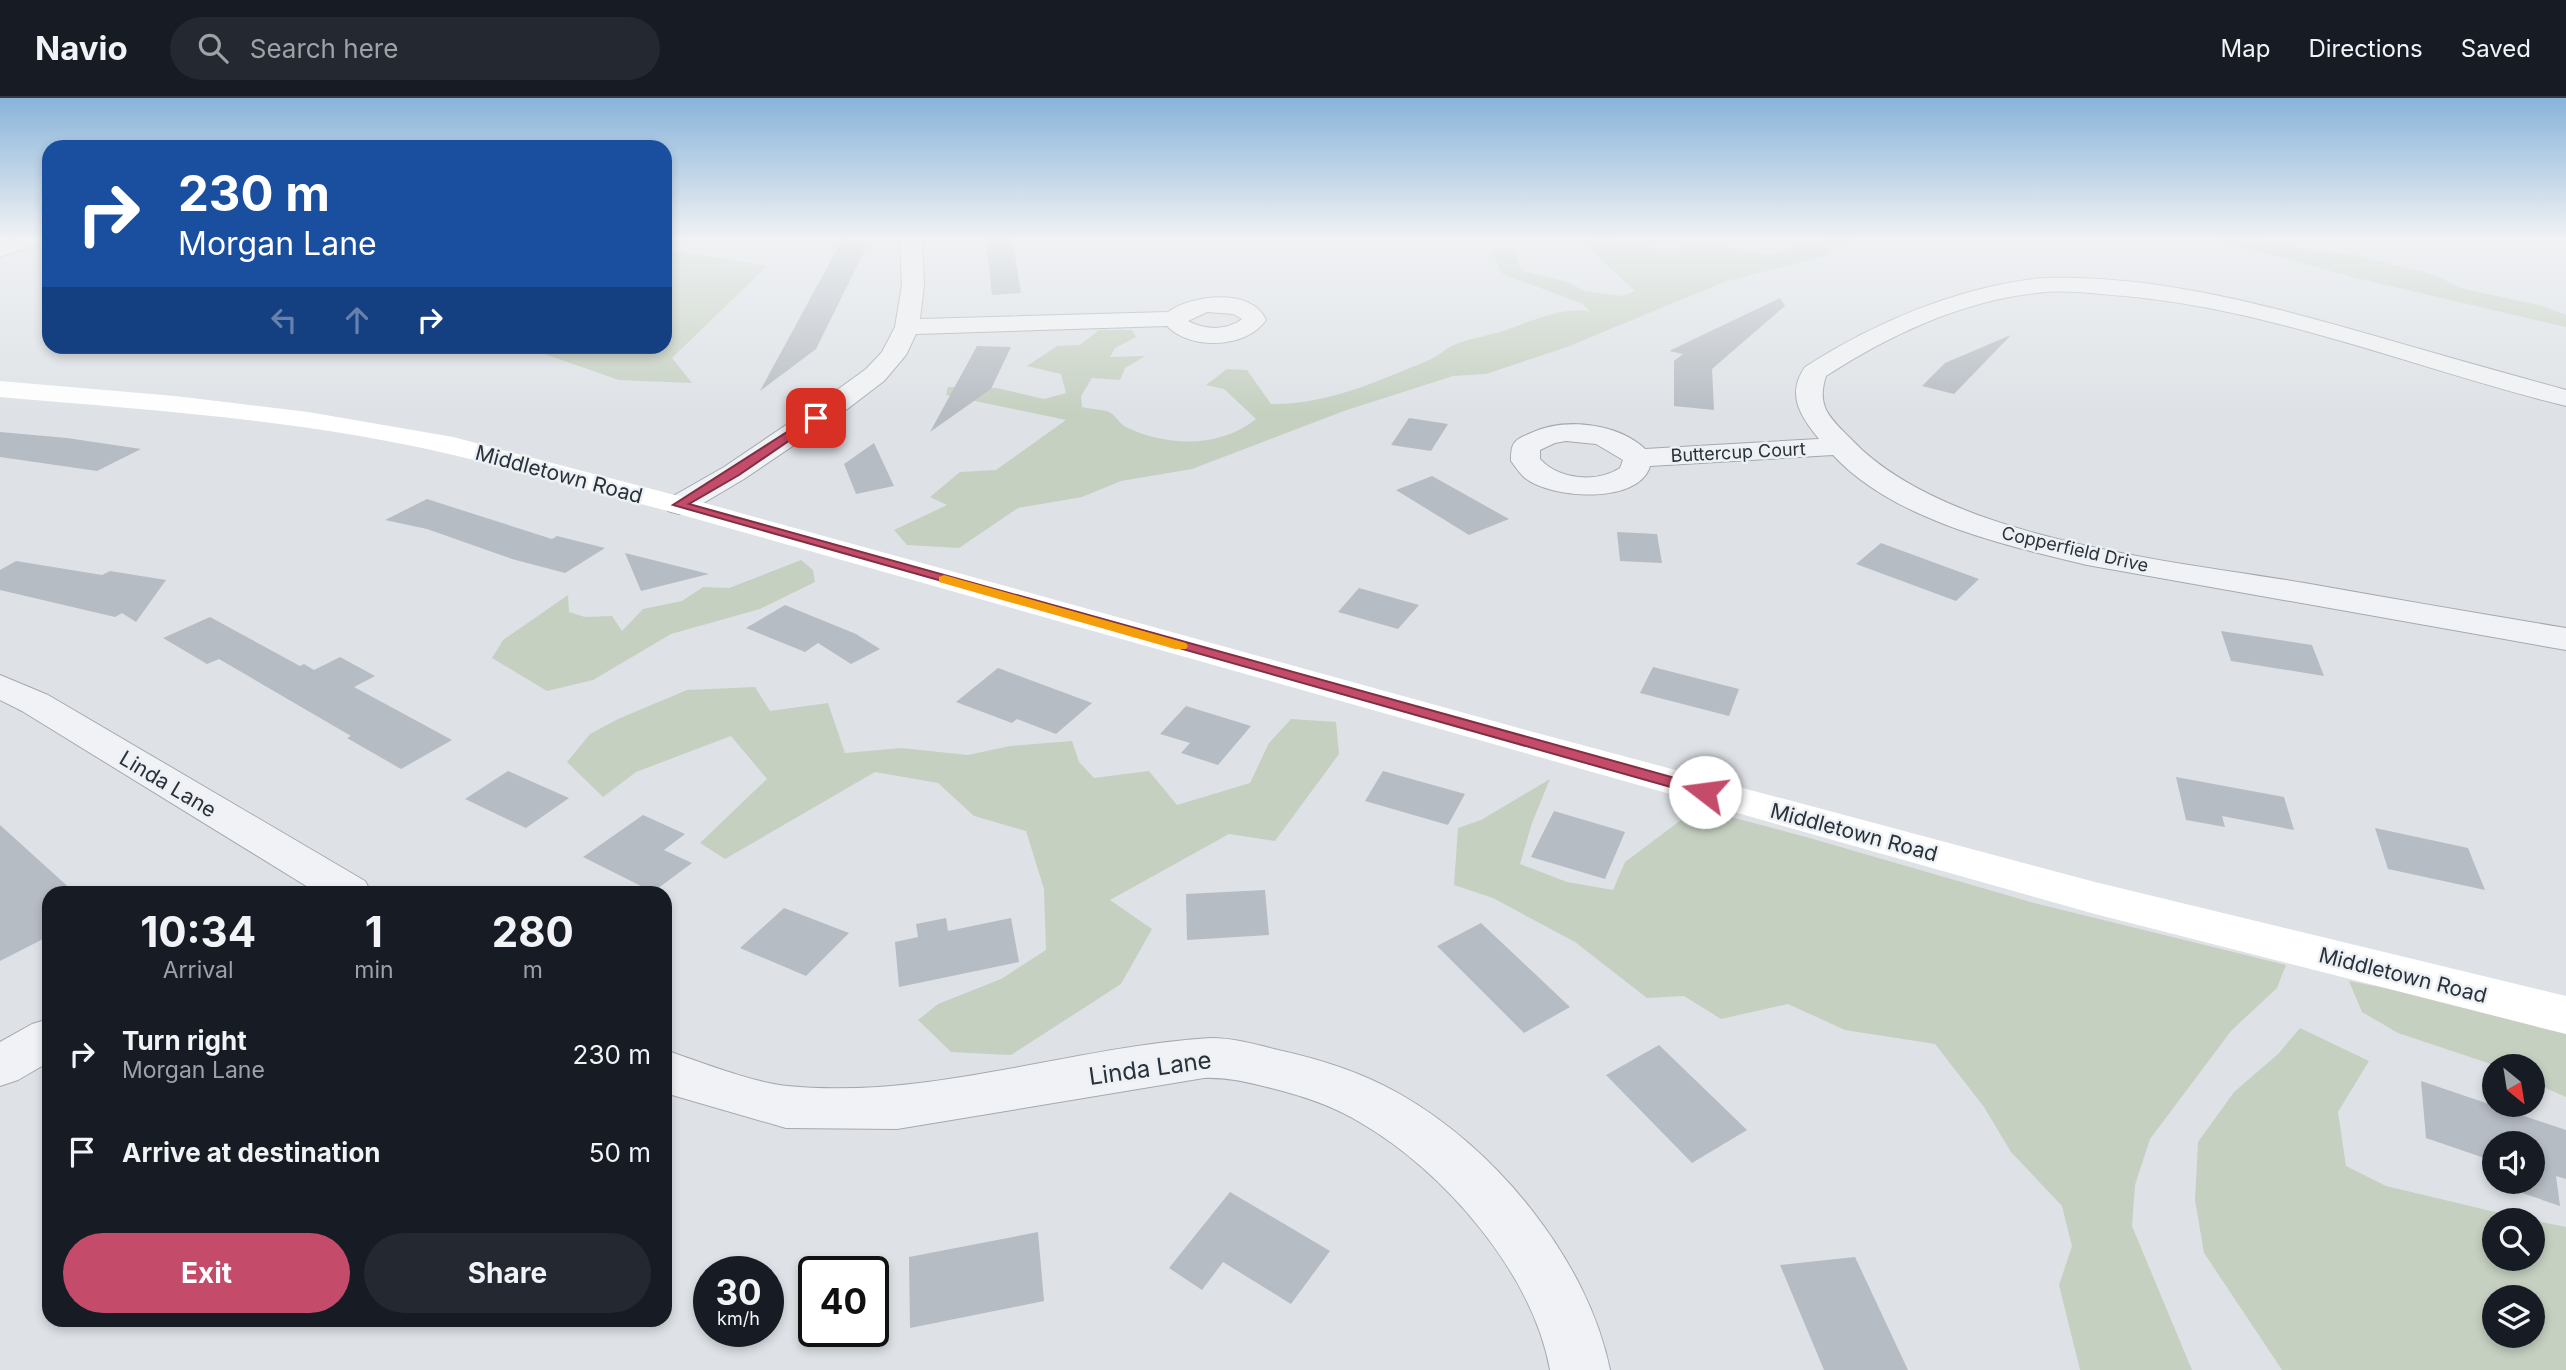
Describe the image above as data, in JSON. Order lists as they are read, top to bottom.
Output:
{
  "streets": {
    "street": [
      "Buttercup Court",
      "Middletown Road",
      "Copperfield Drive",
      "Linda Lane"
    ]
  },
  "crossings": [
    ["Buttercup Court", "Copperfield Drive"]
  ],
  "north": "bottom right",
  "page": {
    "header": "Navio",
    "search": "Search here",
    "nav": ["Map", "Directions", "Saved"],
    "turn": ["230 m", "Morgan Lane"],
    "eta": [
      "10:34",
      "Arrival",
      "1",
      "min",
      "280",
      "m"
    ],
    "list": [
      {
        "name": "Turn right",
        "note": "Morgan Lane",
        "value": "230 m"
      },
      {
        "name": "Arrive at destination",
        "value": "50 m"
      }
    ],
    "buttons": ["Exit", "Share"],
    "speed": "30 km/h",
    "limit": "40"
  }
}
